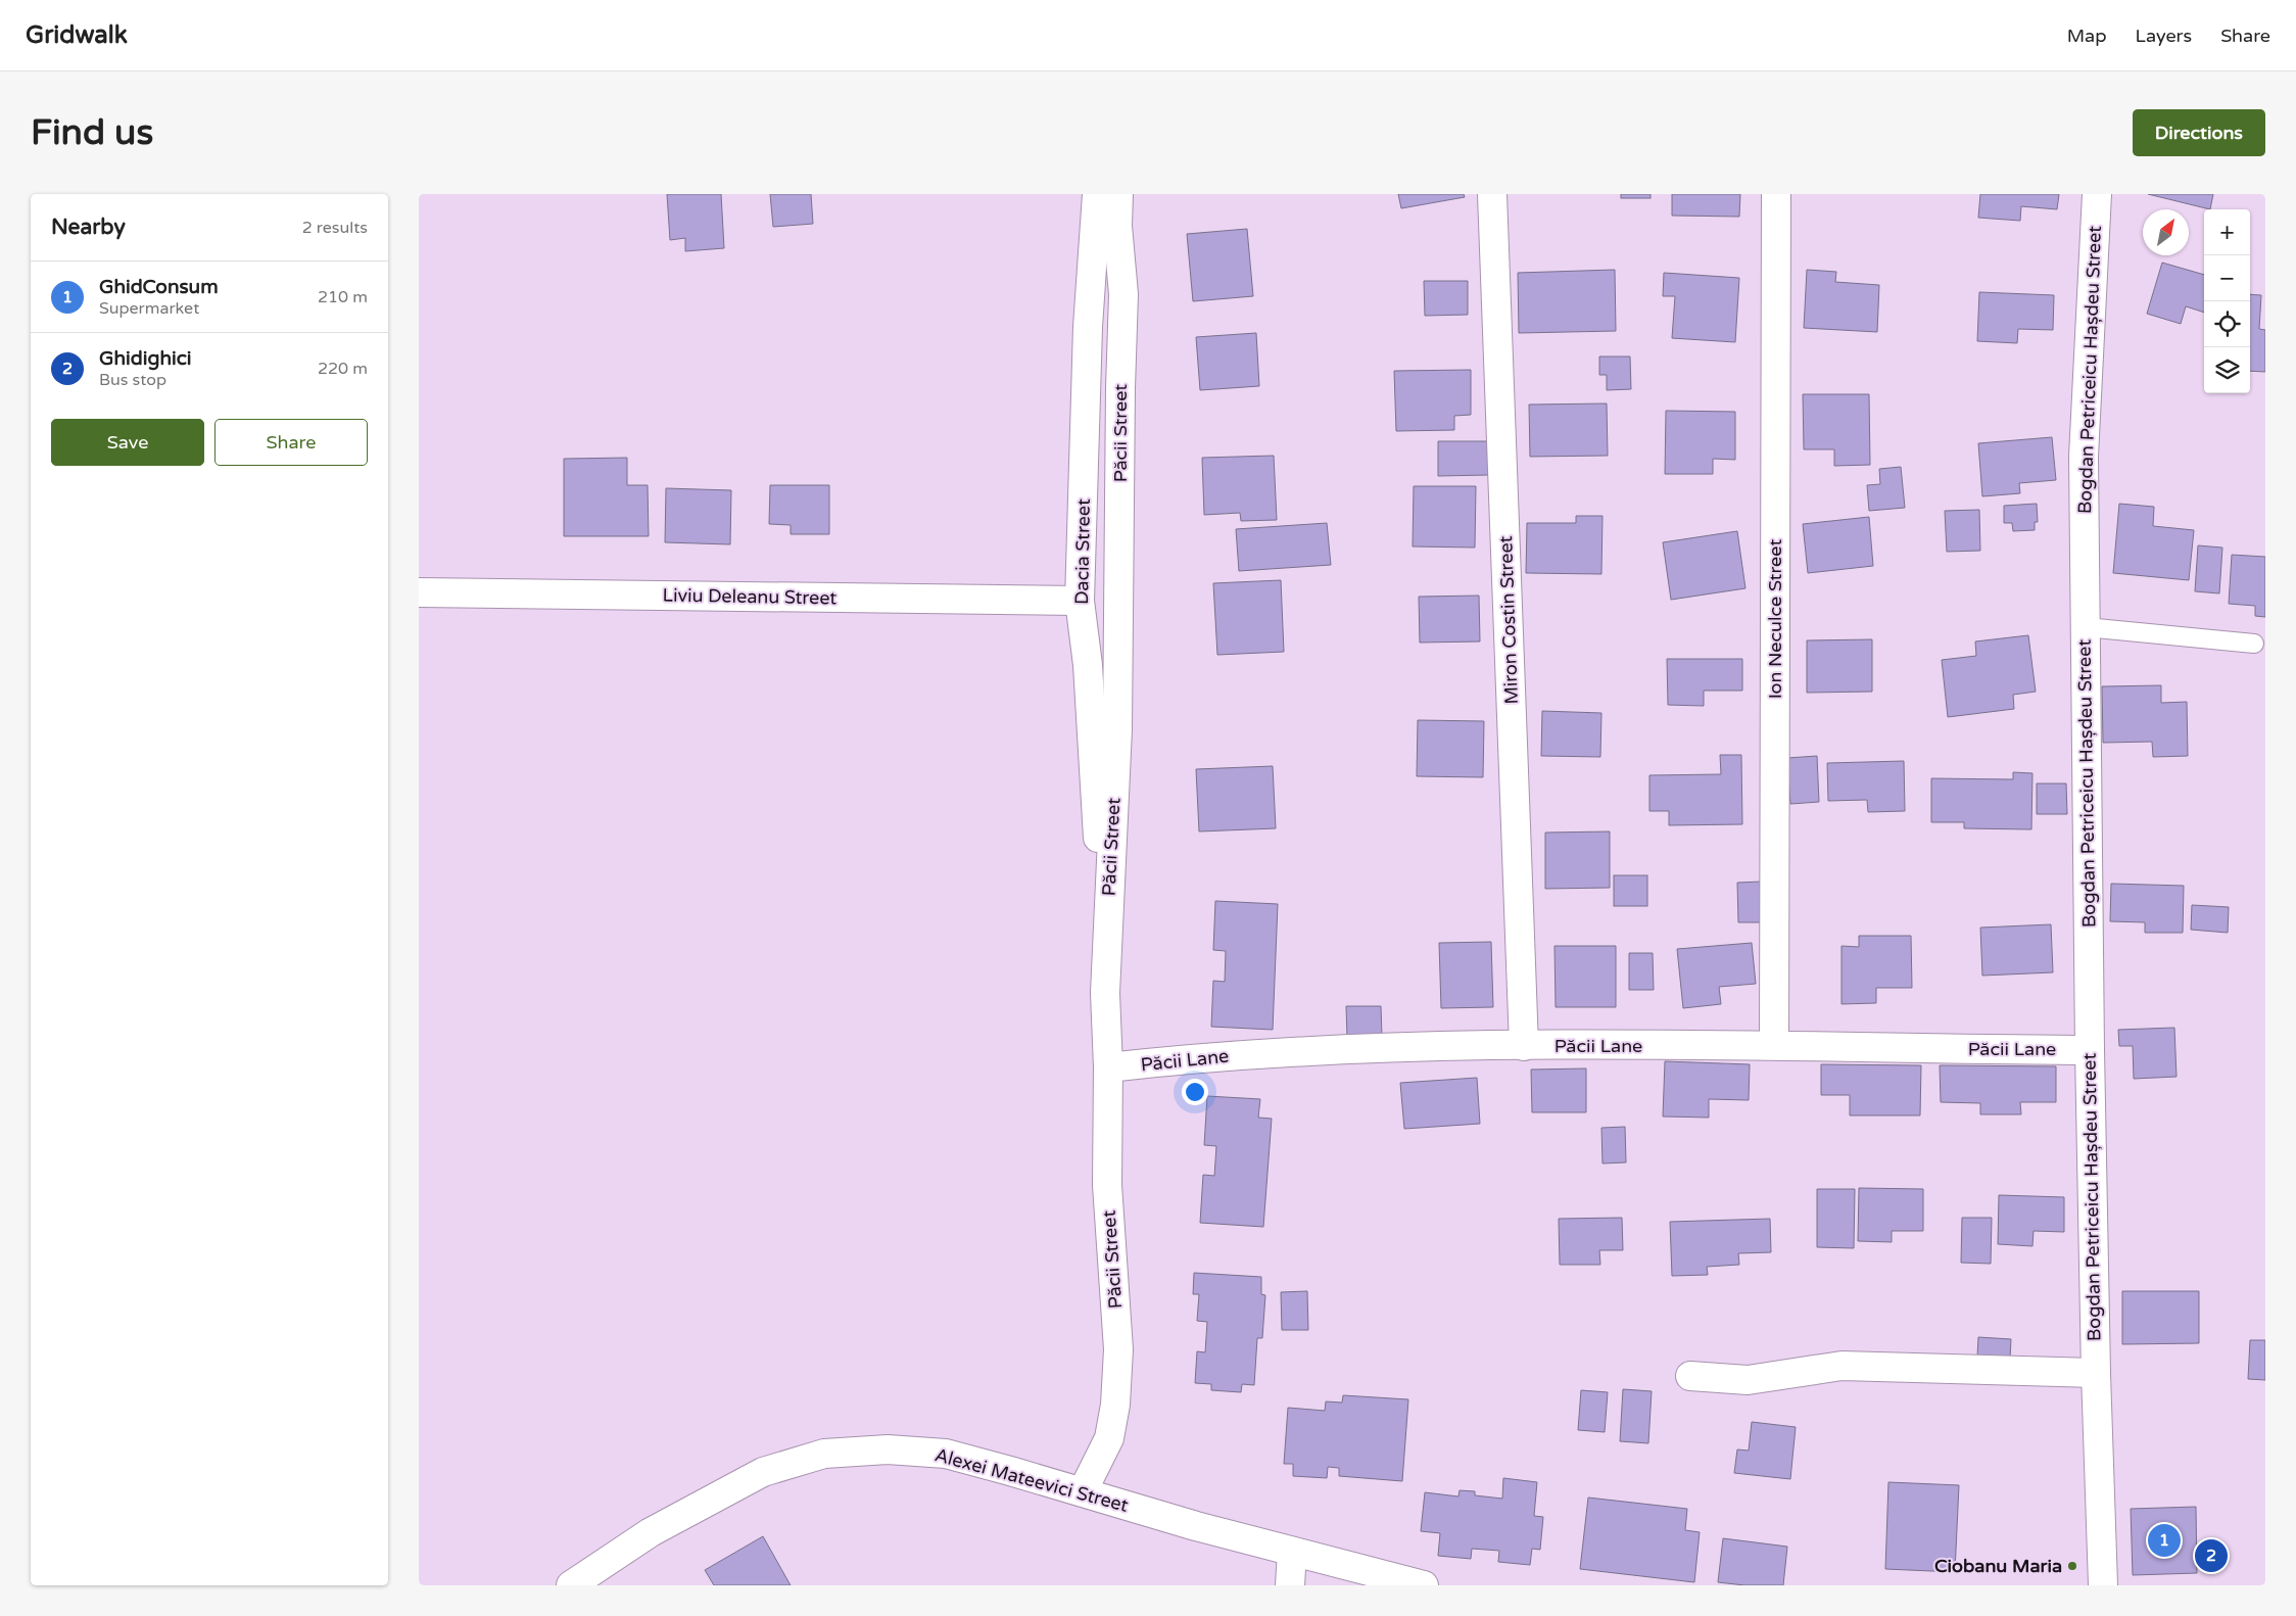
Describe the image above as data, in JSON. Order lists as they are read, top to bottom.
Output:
{
  "streets": {
    "street": [
      "Bogdan Petriceicu Hașdeu Street",
      "Păcii Street",
      "Dacia Street",
      "Liviu Deleanu Street",
      "Ion Neculce Street",
      "Miron Costin Street",
      "Păcii Lane",
      "Alexei Mateevici Street"
    ]
  },
  "crossings": [
    ["Bogdan Petriceicu Hașdeu Street", "Păcii Lane"],
    ["Păcii Street", "Dacia Street"],
    ["Păcii Street", "Păcii Lane"],
    ["Păcii Street", "Alexei Mateevici Street"],
    ["Dacia Street", "Liviu Deleanu Street"],
    ["Ion Neculce Street", "Păcii Lane"],
    ["Miron Costin Street", "Păcii Lane"]
  ],
  "places": ["Ciobanu Maria"],
  "north": "top right",
  "page": {
    "header": "Gridwalk",
    "nav": ["Map", "Layers", "Share"],
    "buttons": [
      "Directions",
      ["Save", "Share"]
    ],
    "title": "Find us",
    "heading": ["Nearby", "2 results"],
    "map_buttons": ["+", "−"],
    "list": [
      {
        "mark": "1",
        "name": "GhidConsum",
        "note": "Supermarket",
        "value": "210 m"
      },
      {
        "mark": "2",
        "name": "Ghidighici",
        "note": "Bus stop",
        "value": "220 m"
      }
    ],
    "pins": ["1", "2"]
  }
}
